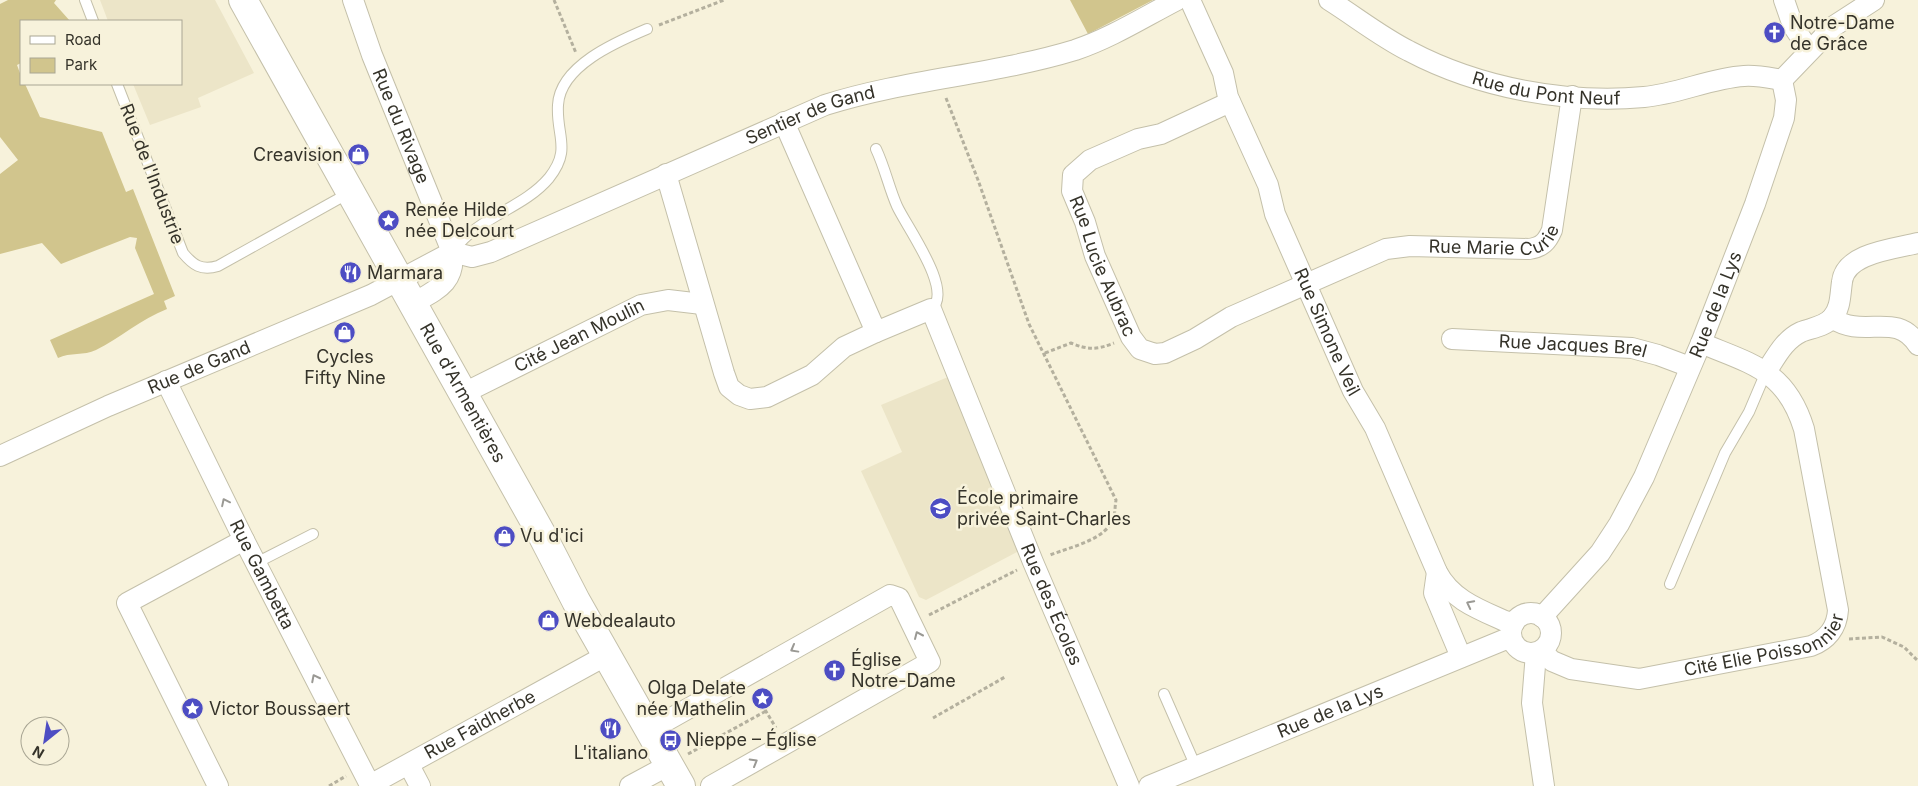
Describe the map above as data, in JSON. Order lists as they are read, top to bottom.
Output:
{
  "streets": {
    "main road": ["Rue d'Armentières"],
    "street": [
      "Rue du Pont Neuf",
      "Sentier de Gand",
      "Rue du Rivage",
      "Rue Marie Curie",
      "Rue Lucie Aubrac",
      "Rue de la Lys",
      "Rue Simone Veil",
      "Cité Jean Moulin",
      "Rue Jacques Brel",
      "Rue de Gand",
      "Rue Gambetta",
      "Rue des Écoles",
      "Cité Elie Poissonnier",
      "Rue Faidherbe"
    ],
    "lane": ["Rue de l'Industrie"]
  },
  "crossings": [
    ["Rue du Pont Neuf", "Rue Marie Curie"],
    ["Rue du Pont Neuf", "Rue de la Lys"],
    ["Sentier de Gand", "Rue du Rivage"],
    ["Rue du Rivage", "Rue d'Armentières"],
    ["Rue de l'Industrie", "Rue d'Armentières"],
    ["Rue Marie Curie", "Rue Lucie Aubrac"],
    ["Rue Marie Curie", "Rue Simone Veil"],
    ["Rue Lucie Aubrac", "Rue Simone Veil"],
    ["Rue de la Lys", "Rue Simone Veil"],
    ["Rue de la Lys", "Rue Jacques Brel"],
    ["Rue de la Lys", "Cité Elie Poissonnier"],
    ["Rue Simone Veil", "Cité Elie Poissonnier"],
    ["Cité Jean Moulin", "Rue d'Armentières"],
    ["Rue de Gand", "Rue d'Armentières"],
    ["Rue de Gand", "Rue Gambetta"],
    ["Rue d'Armentières", "Rue Faidherbe"],
    ["Rue Gambetta", "Rue Faidherbe"]
  ],
  "one_way": ["Rue Gambetta"],
  "places": {
    "church": ["Notre-Dame de Grâce", "Église Notre-Dame"],
    "shop": [
      "Creavision",
      "Cycles Fifty Nine",
      "Vu d'ici",
      "Webdealauto"
    ],
    "place": ["Renée Hilde née Delcourt", "Olga Delate née Mathelin", "Victor Boussaert"],
    "restaurant": ["Marmara", "L'italiano"],
    "school or university": ["École primaire privée Saint-Charles"],
    "bus stop": ["Nieppe – Église"]
  },
  "legend": ["Road", "Park"],
  "north": "bottom left"
}
